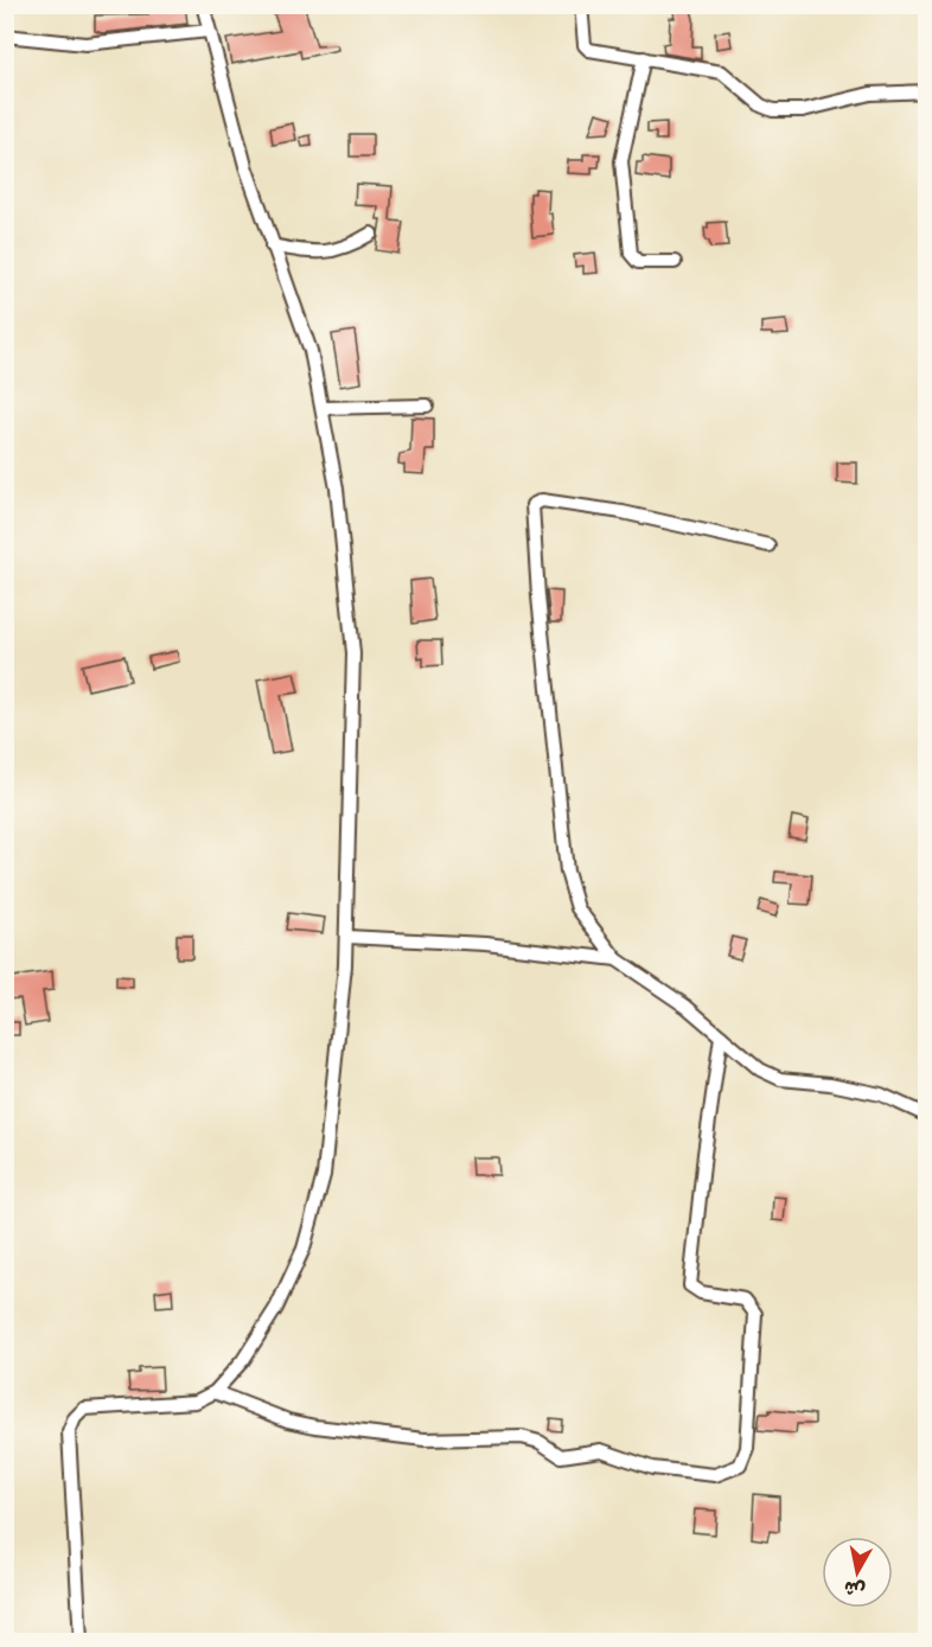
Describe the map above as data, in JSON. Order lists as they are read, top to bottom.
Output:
{
  "north": "bottom"
}
